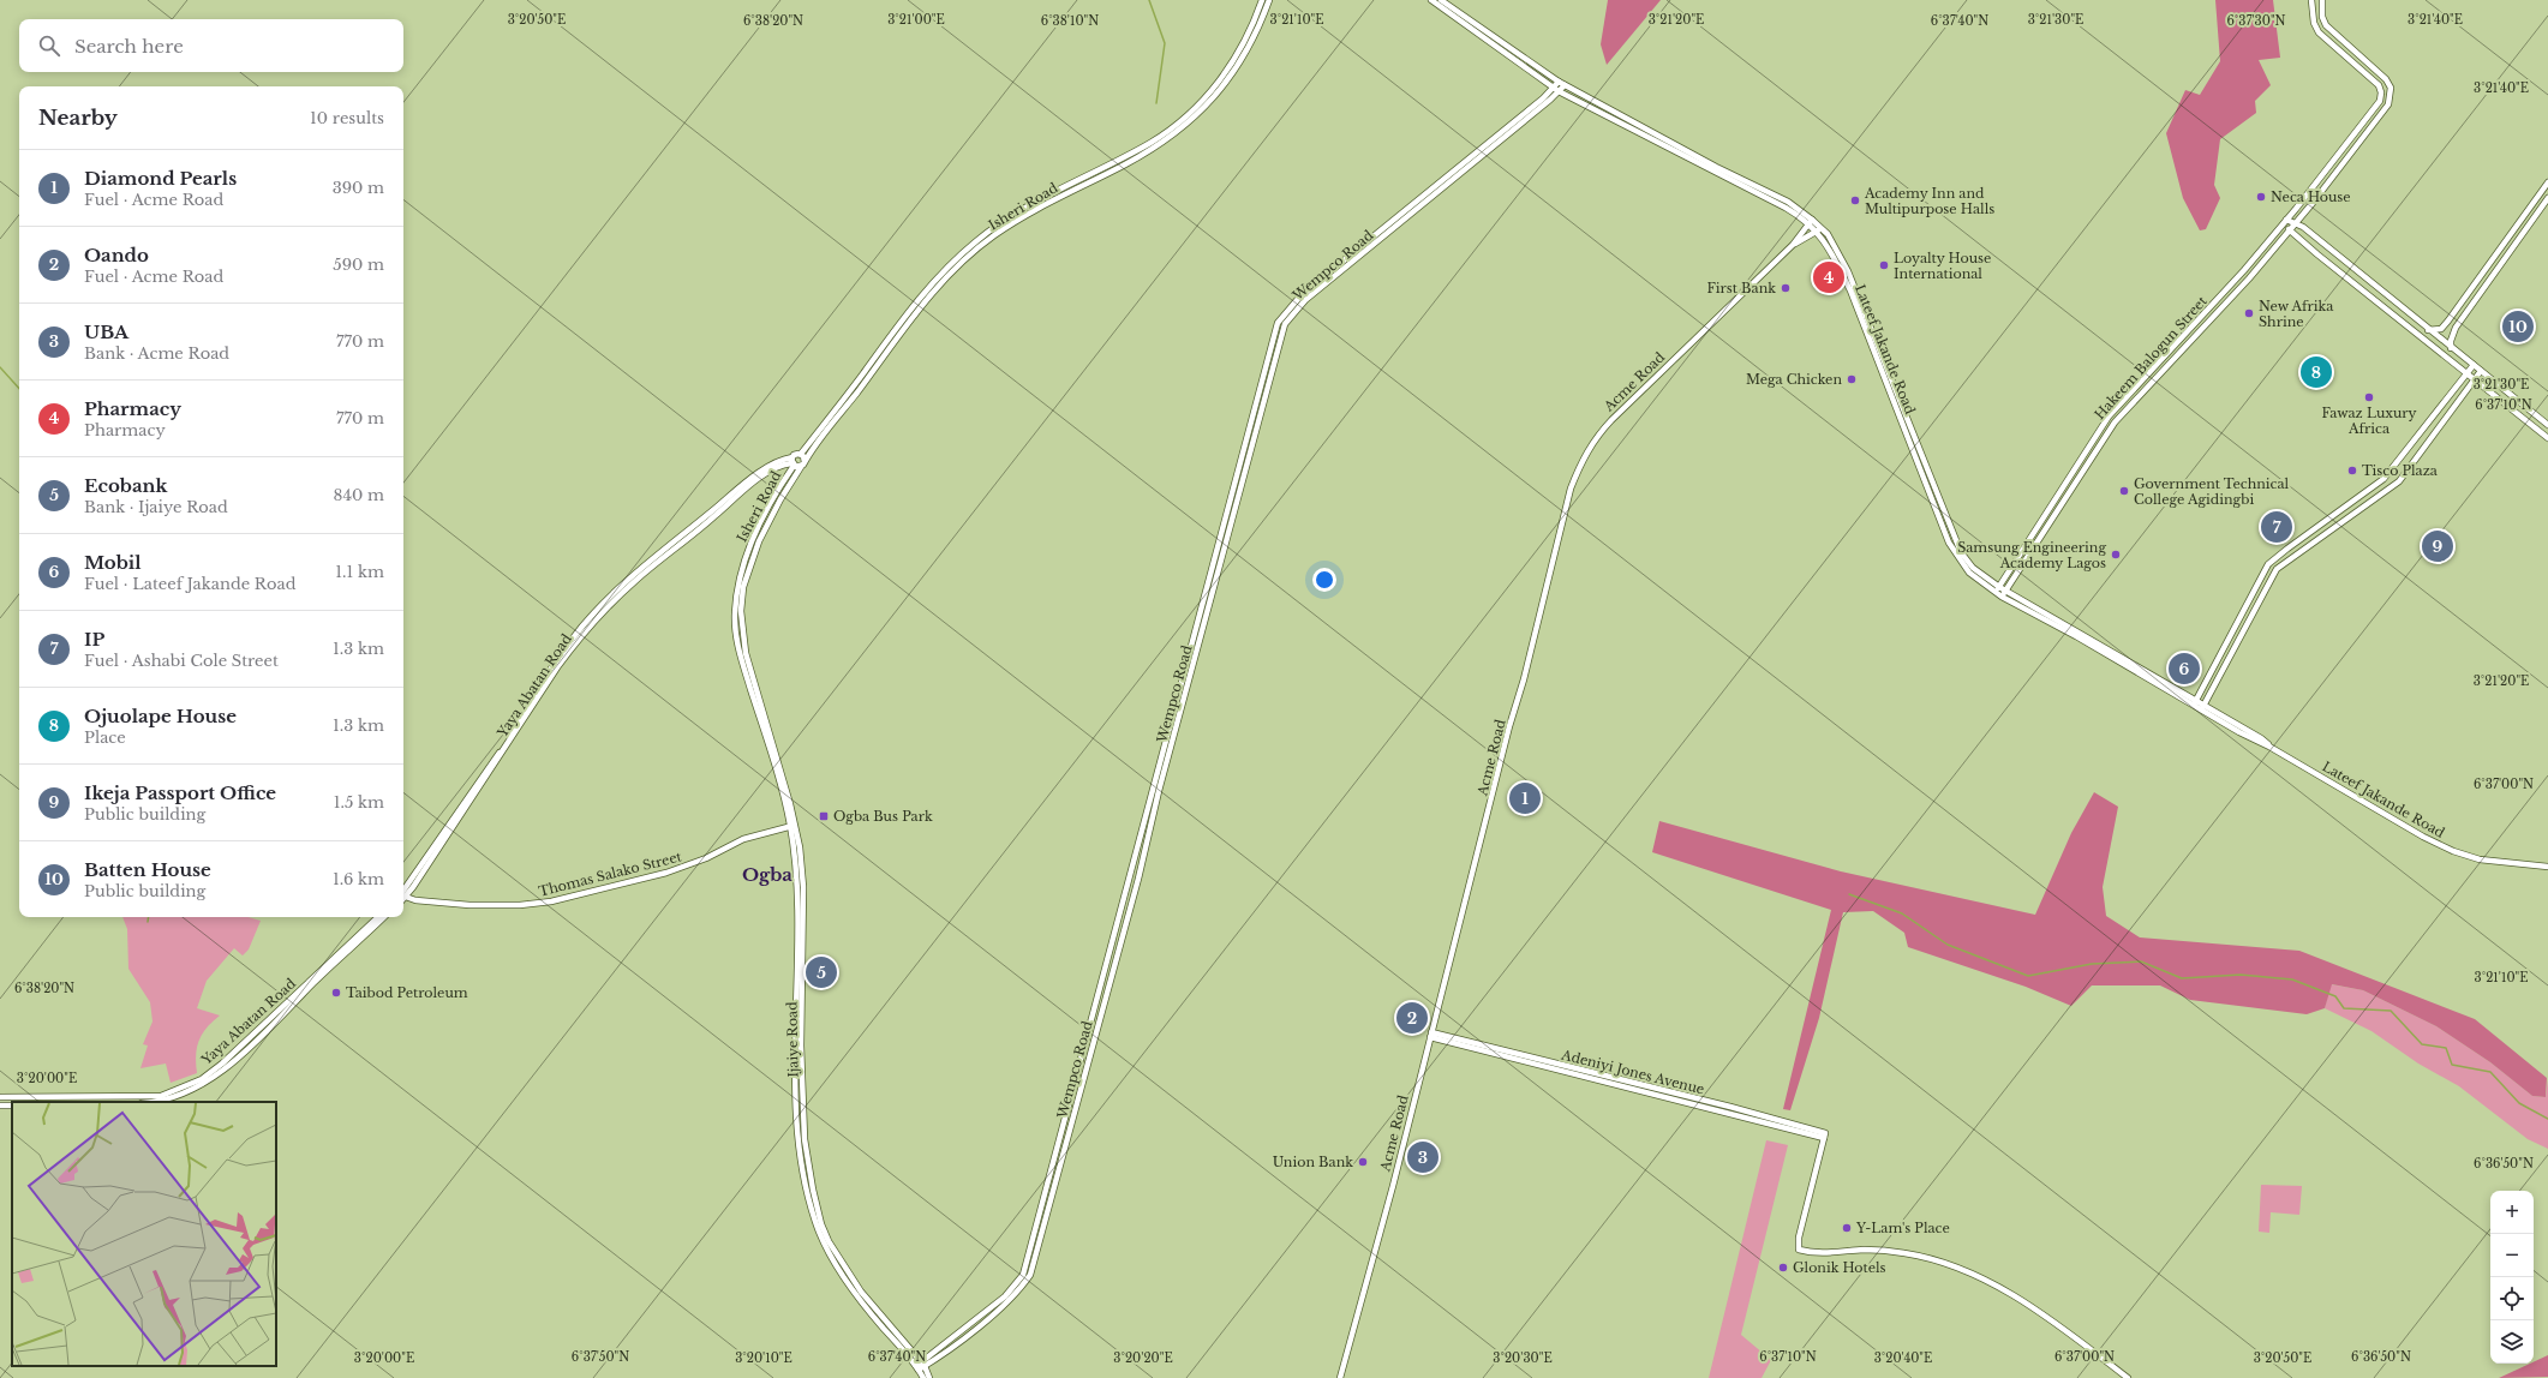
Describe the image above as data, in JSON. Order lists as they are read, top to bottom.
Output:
{
  "streets": {
    "street": [
      "Isheri Road",
      "Wempco Road",
      "Lateef Jakande Road",
      "Hakeem Balogun Street",
      "Acme Road",
      "Yaya Abatan Road",
      "Thomas Salako Street",
      "Ijaiye Road",
      "Adeniyi Jones Avenue"
    ]
  },
  "crossings": [
    ["Isheri Road", "Yaya Abatan Road"],
    ["Isheri Road", "Ijaiye Road"],
    ["Wempco Road", "Lateef Jakande Road"],
    ["Wempco Road", "Ijaiye Road"],
    ["Lateef Jakande Road", "Hakeem Balogun Street"],
    ["Lateef Jakande Road", "Acme Road"],
    ["Acme Road", "Adeniyi Jones Avenue"],
    ["Thomas Salako Street", "Ijaiye Road"]
  ],
  "districts": ["Ogba"],
  "places": {
    "other": [
      "Neca House",
      "Academy Inn and Multipurpose Halls",
      "Loyalty House International",
      "First Bank",
      "New Afrika Shrine",
      "Mega Chicken",
      "Fawaz Luxury Africa",
      "Tisco Plaza",
      "Government Technical College Agidingbi",
      "Samsung Engineering Academy Lagos",
      "Taibod Petroleum",
      "Union Bank",
      "Y-Lam's Place",
      "Glonik Hotels"
    ],
    "transit": ["Ogba Bus Park"]
  },
  "page": {
    "search": "Search here",
    "heading": ["Nearby", "10 results"],
    "list": [
      {
        "mark": "1",
        "name": "Diamond Pearls",
        "note": "Fuel · Acme Road",
        "value": "390 m"
      },
      {
        "mark": "2",
        "name": "Oando",
        "note": "Fuel · Acme Road",
        "value": "590 m"
      },
      {
        "mark": "3",
        "name": "UBA",
        "note": "Bank · Acme Road",
        "value": "770 m"
      },
      {
        "mark": "4",
        "name": "Pharmacy",
        "note": "Pharmacy",
        "value": "770 m"
      },
      {
        "mark": "5",
        "name": "Ecobank",
        "note": "Bank · Ijaiye Road",
        "value": "840 m"
      },
      {
        "mark": "6",
        "name": "Mobil",
        "note": "Fuel · Lateef Jakande Road",
        "value": "1.1 km"
      },
      {
        "mark": "7",
        "name": "IP",
        "note": "Fuel · Ashabi Cole Street",
        "value": "1.3 km"
      },
      {
        "mark": "8",
        "name": "Ojuolape House",
        "note": "Place",
        "value": "1.3 km"
      },
      {
        "mark": "9",
        "name": "Ikeja Passport Office",
        "note": "Public building",
        "value": "1.5 km"
      },
      {
        "mark": "10",
        "name": "Batten House",
        "note": "Public building",
        "value": "1.6 km"
      }
    ],
    "pins": [
      "4",
      "10",
      "8",
      "7",
      "9",
      "6",
      "1",
      "5",
      "2",
      "3"
    ],
    "map_buttons": ["+", "−"]
  },
  "coordinates": [
    "3°21'00\"E",
    "3°21'10\"E",
    "3°21'20\"E",
    "3°21'30\"E",
    "3°21'40\"E",
    "3°20'50\"E",
    "6°38'20\"N",
    "6°38'10\"N",
    "6°37'40\"N",
    "6°37'30\"N",
    "6°37'10\"N",
    "6°37'00\"N",
    "3°20'00\"E",
    "6°36'50\"N",
    "6°37'50\"N",
    "3°20'10\"E",
    "3°20'20\"E",
    "3°20'30\"E",
    "3°20'40\"E"
  ]
}
